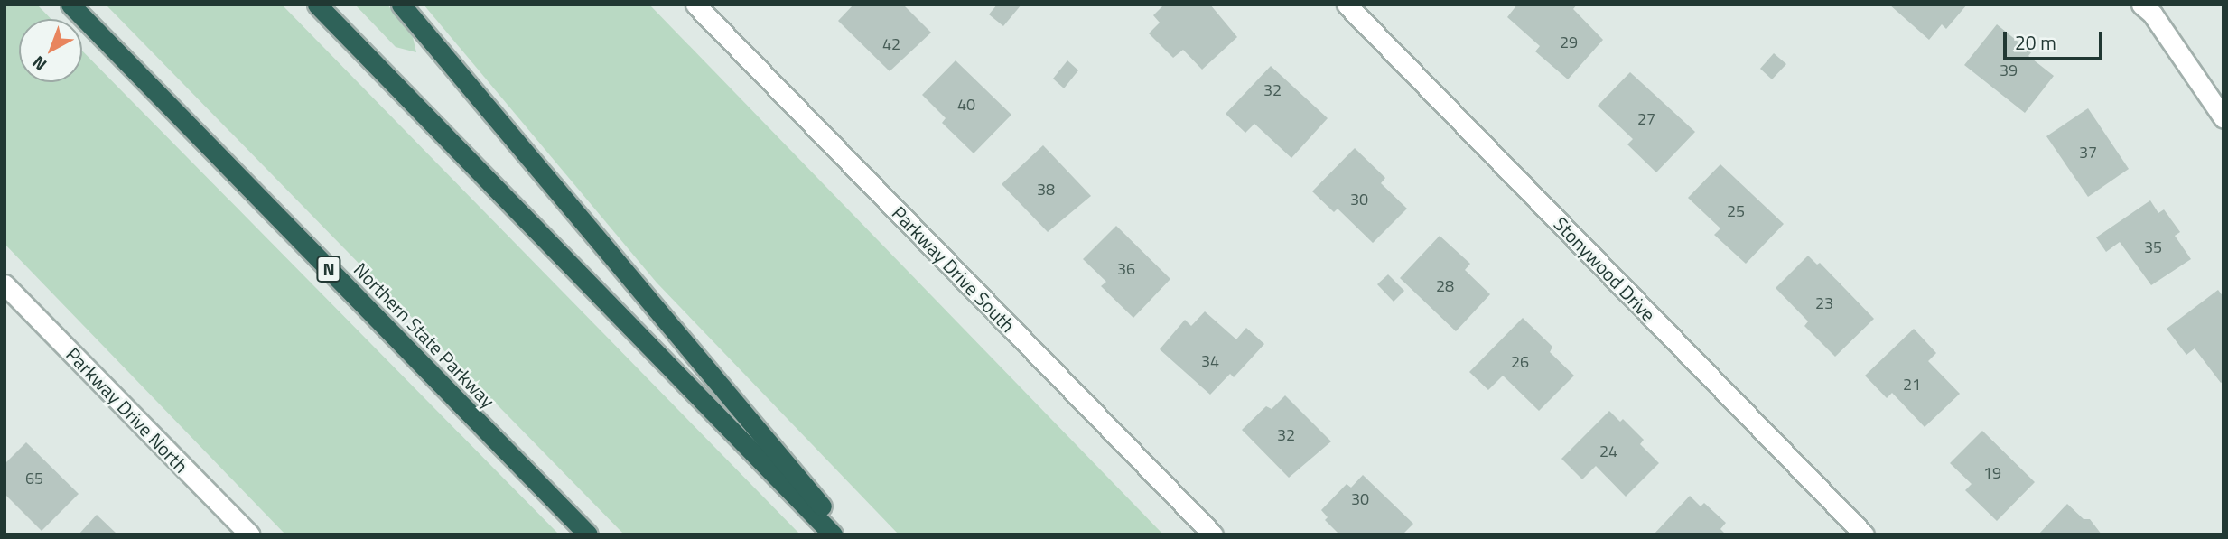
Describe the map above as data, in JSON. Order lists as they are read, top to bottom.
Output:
{
  "streets": {
    "highway": ["N", "Northern State Parkway"],
    "street": ["Parkway Drive South", "Stonywood Drive", "Parkway Drive North"]
  },
  "house_numbers": [
    "29",
    "42",
    "39",
    "32",
    "40",
    "27",
    "37",
    "38",
    "30",
    "25",
    "35",
    "36",
    "28",
    "23",
    "34",
    "26",
    "21",
    "32",
    "24",
    "19",
    "65",
    "30"
  ],
  "scale_bar": "20 m",
  "north": "bottom left"
}
